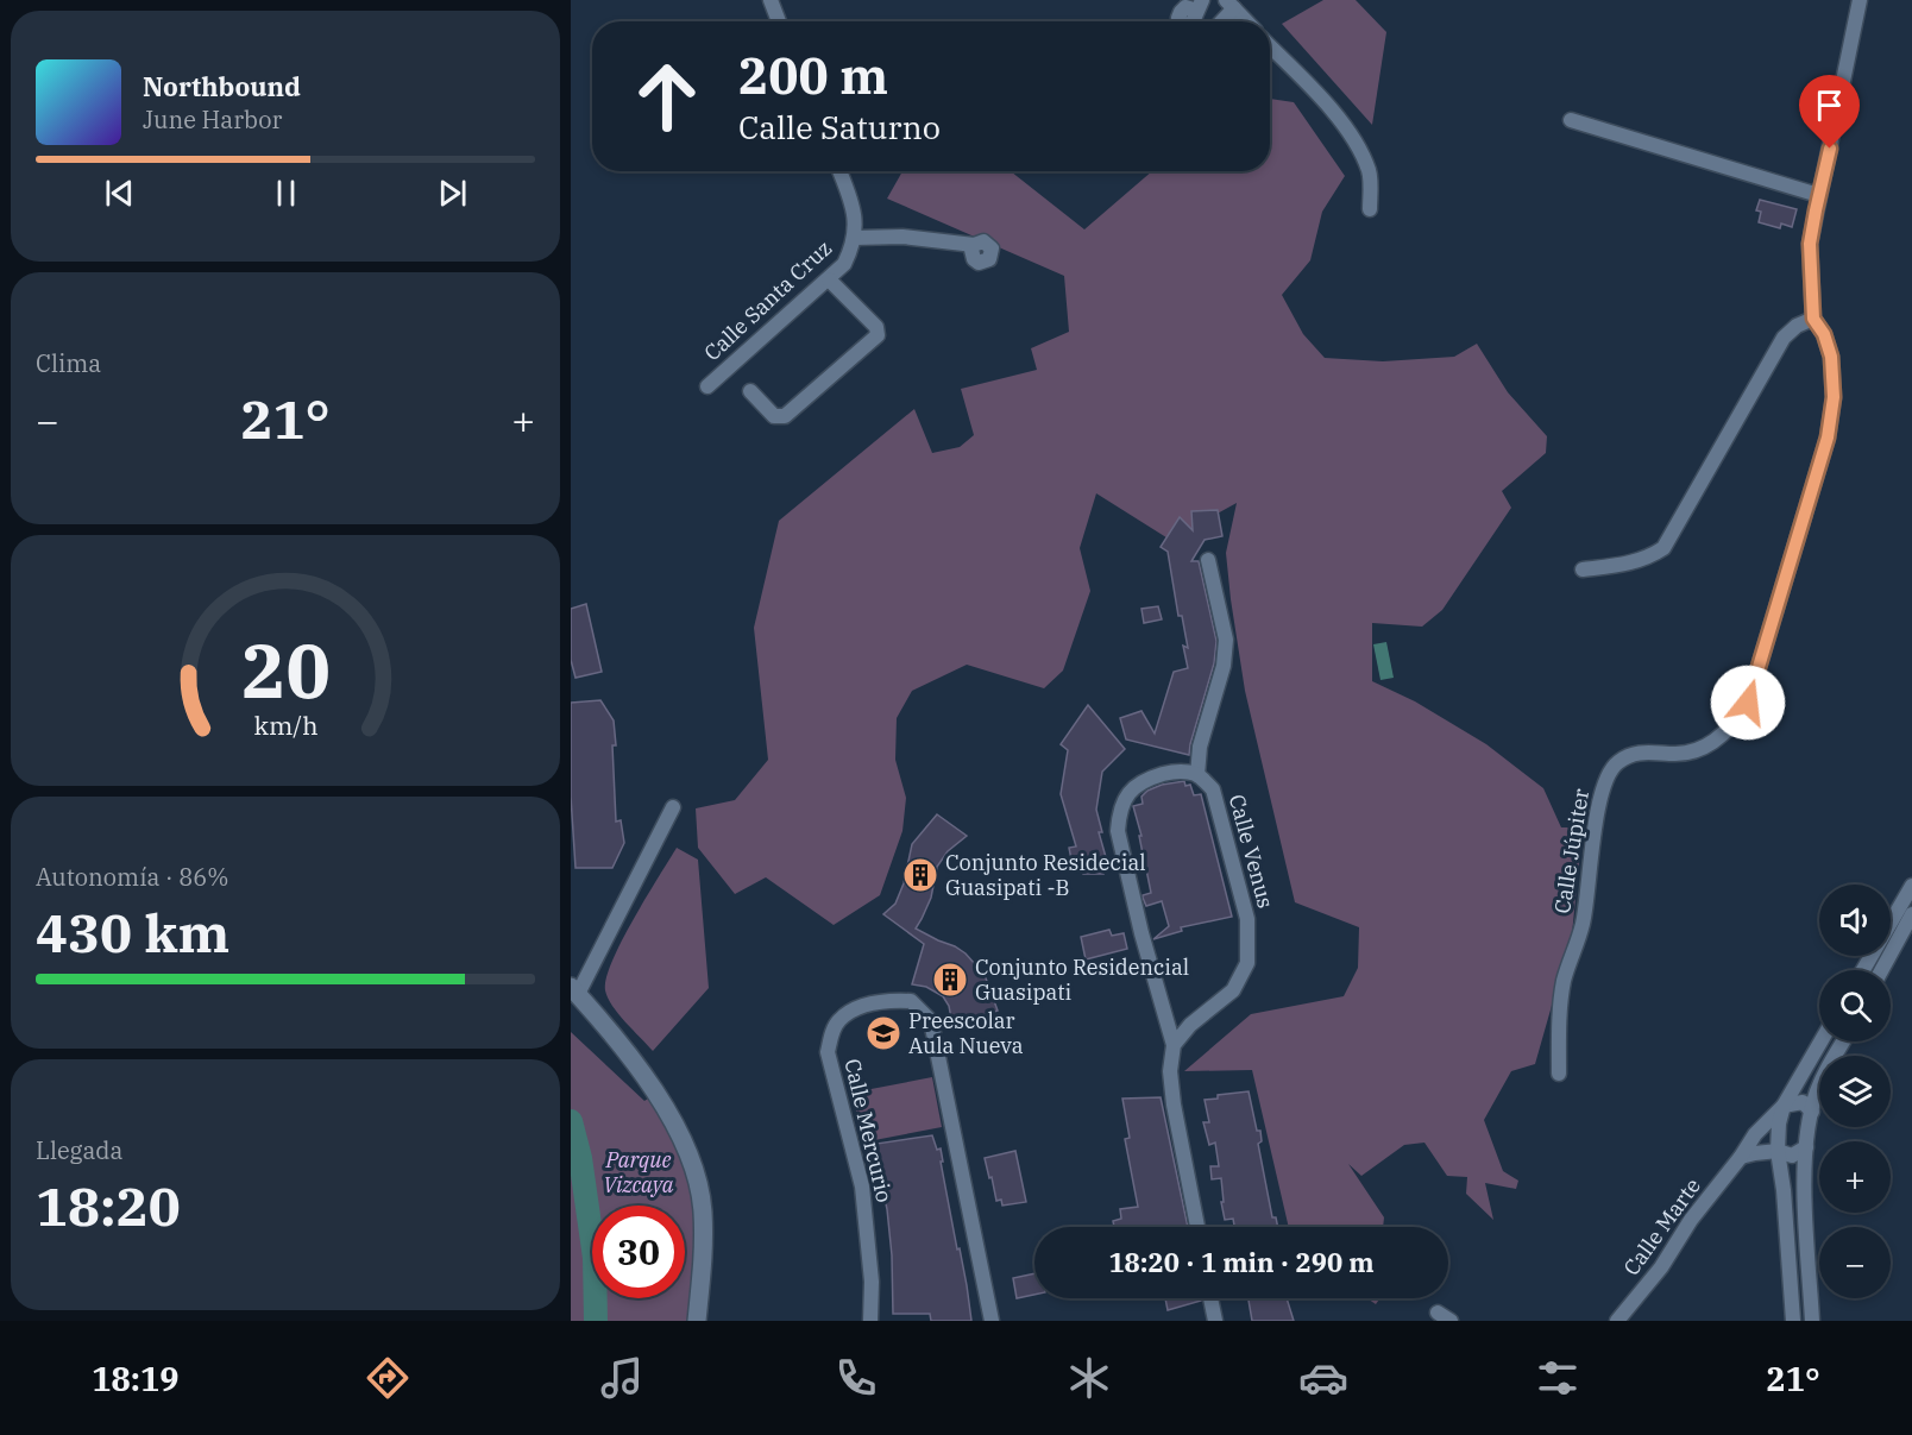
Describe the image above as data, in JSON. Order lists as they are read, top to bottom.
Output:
{
  "streets": {
    "street": [
      "Calle Santa Cruz",
      "Calle Venus",
      "Calle Júpiter",
      "Calle Mercurio",
      "Calle Marte"
    ]
  },
  "parks": ["Parque Vizcaya"],
  "places": {
    "building": ["Conjunto Residecial Guasipati -B", "Conjunto Residencial Guasipati"],
    "school or university": ["Preescolar Aula Nueva"]
  },
  "page": {
    "turn": ["200 m", "Calle Saturno"],
    "song": ["Northbound", "June Harbor"],
    "tile": [
      "Clima",
      ["Autonomía · 86%", "430 km"],
      ["Llegada", "18:20"]
    ],
    "heat": ["−", "21°", "+"],
    "map_buttons": ["+", "−"],
    "limit": "30",
    "trip": "18:20 · 1 min · 290 m",
    "tabs": ["18:19", "21°"],
    "gauge": ["20", "km/h"]
  }
}
